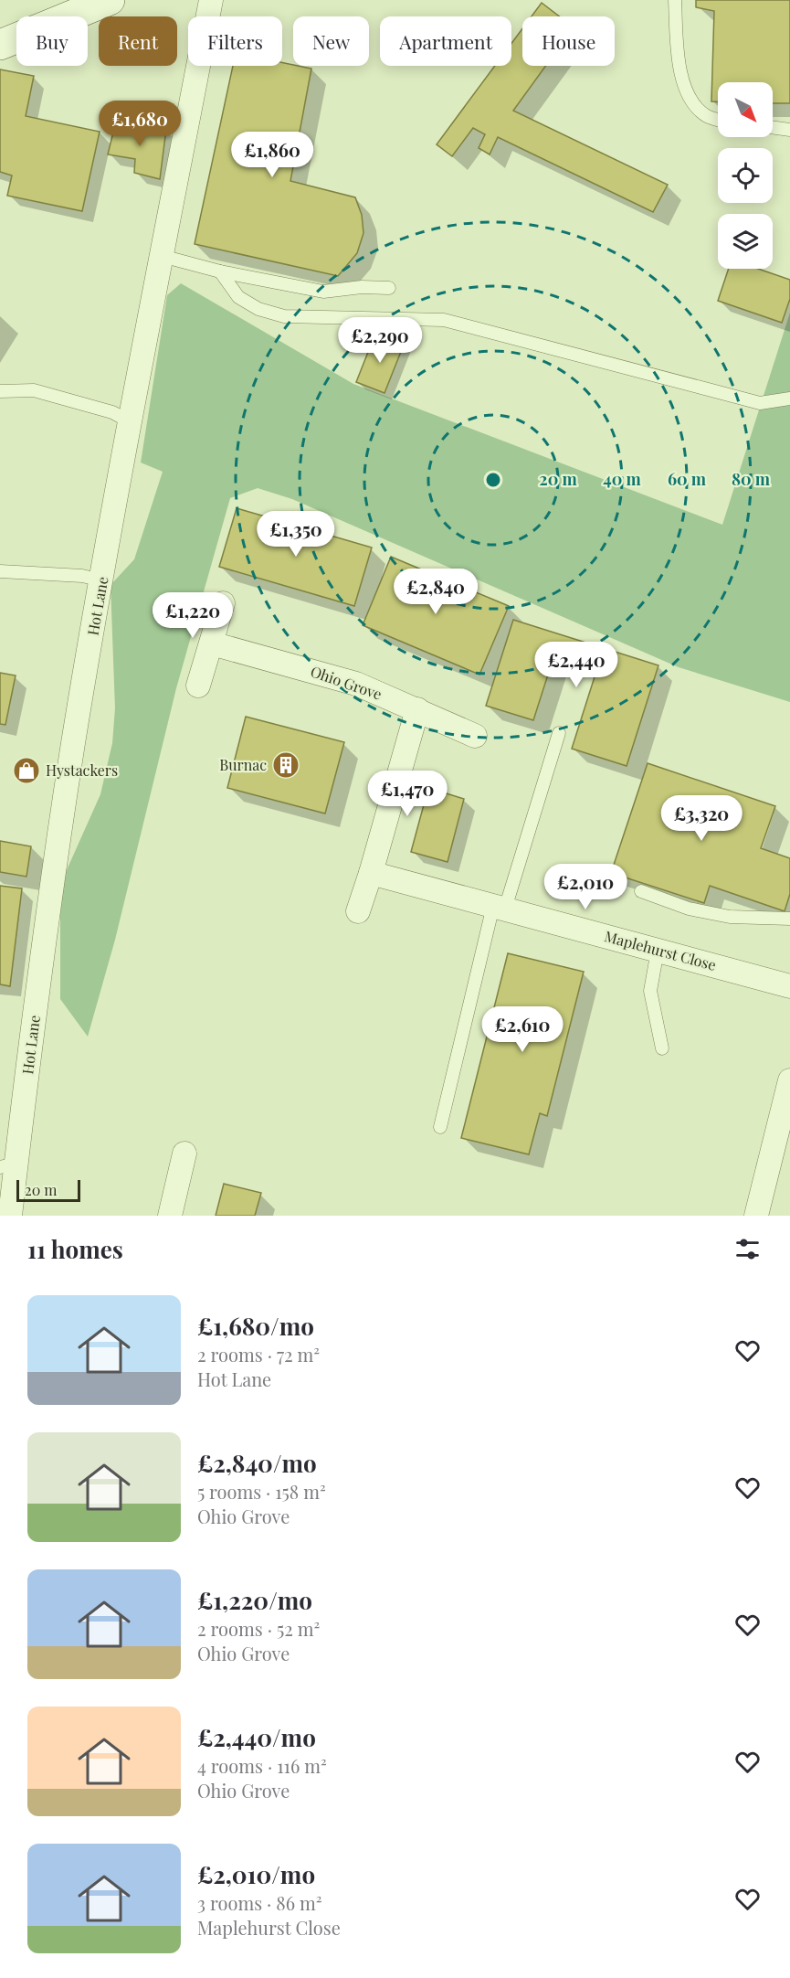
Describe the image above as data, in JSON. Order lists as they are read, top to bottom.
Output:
{
  "streets": {
    "street": ["Hot Lane", "Ohio Grove", "Maplehurst Close"]
  },
  "places": {
    "building": ["Burnac"],
    "shop": ["Hystackers"]
  },
  "scale_bar": "20 m",
  "north": "bottom right",
  "page": {
    "chip": [
      "Buy",
      "Rent",
      "Filters",
      "New",
      "Apartment",
      "House"
    ],
    "price": [
      "£1,680",
      "£1,860",
      "£2,290",
      "£1,350",
      "£2,840",
      "£1,220",
      "£2,440",
      "£1,470",
      "£3,320",
      "£2,010",
      "£2,610"
    ],
    "scale": "20 m",
    "heading": "11 homes",
    "list": [
      {
        "name": "£1,680/mo",
        "note": "2 rooms · 72 m² · Hot Lane"
      },
      {
        "name": "£2,840/mo",
        "note": "5 rooms · 158 m² · Ohio Grove"
      },
      {
        "name": "£1,220/mo",
        "note": "2 rooms · 52 m² · Ohio Grove"
      },
      {
        "name": "£2,440/mo",
        "note": "4 rooms · 116 m² · Ohio Grove"
      },
      {
        "name": "£2,010/mo",
        "note": "3 rooms · 86 m² · Maplehurst Close"
      }
    ]
  },
  "rings": [
    "20 m",
    "40 m",
    "60 m",
    "80 m"
  ]
}
